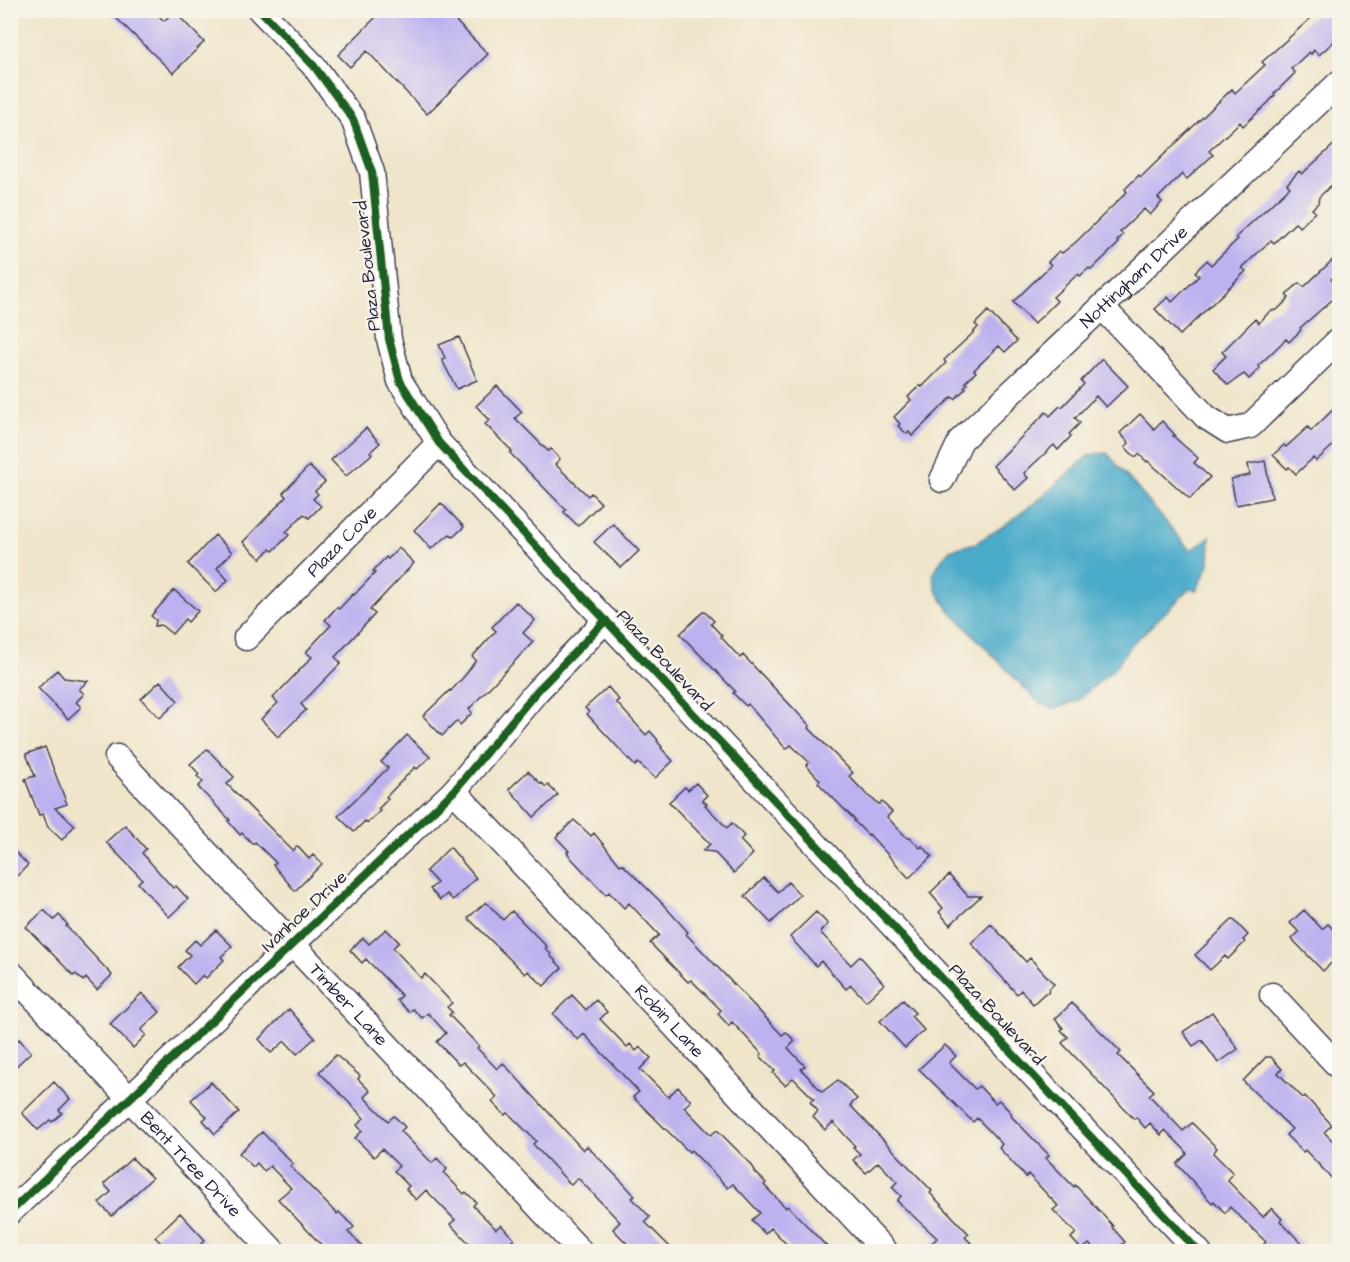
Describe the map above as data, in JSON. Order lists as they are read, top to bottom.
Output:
{
  "streets": {
    "street": [
      "Plaza Boulevard",
      "Nottingham Drive",
      "Plaza Cove",
      "Ivanhoe Drive",
      "Timber Lane",
      "Robin Lane",
      "Bent Tree Drive"
    ]
  },
  "crossings": [
    ["Plaza Boulevard", "Plaza Cove"],
    ["Plaza Boulevard", "Ivanhoe Drive"],
    ["Ivanhoe Drive", "Timber Lane"],
    ["Ivanhoe Drive", "Robin Lane"],
    ["Ivanhoe Drive", "Bent Tree Drive"]
  ]
}
